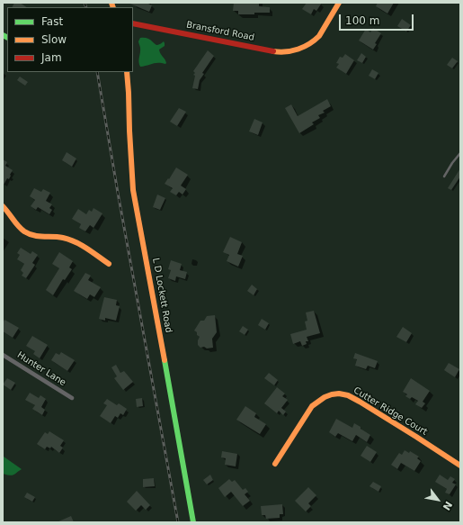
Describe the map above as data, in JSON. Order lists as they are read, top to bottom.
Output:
{
  "streets": {
    "street": [
      "Bransford Road",
      "L D Lockett Road",
      "Hunter Lane",
      "Cutter Ridge Court"
    ]
  },
  "legend": ["Fast", "Slow", "Jam"],
  "scale_bar": "100 m",
  "north": "bottom right"
}
